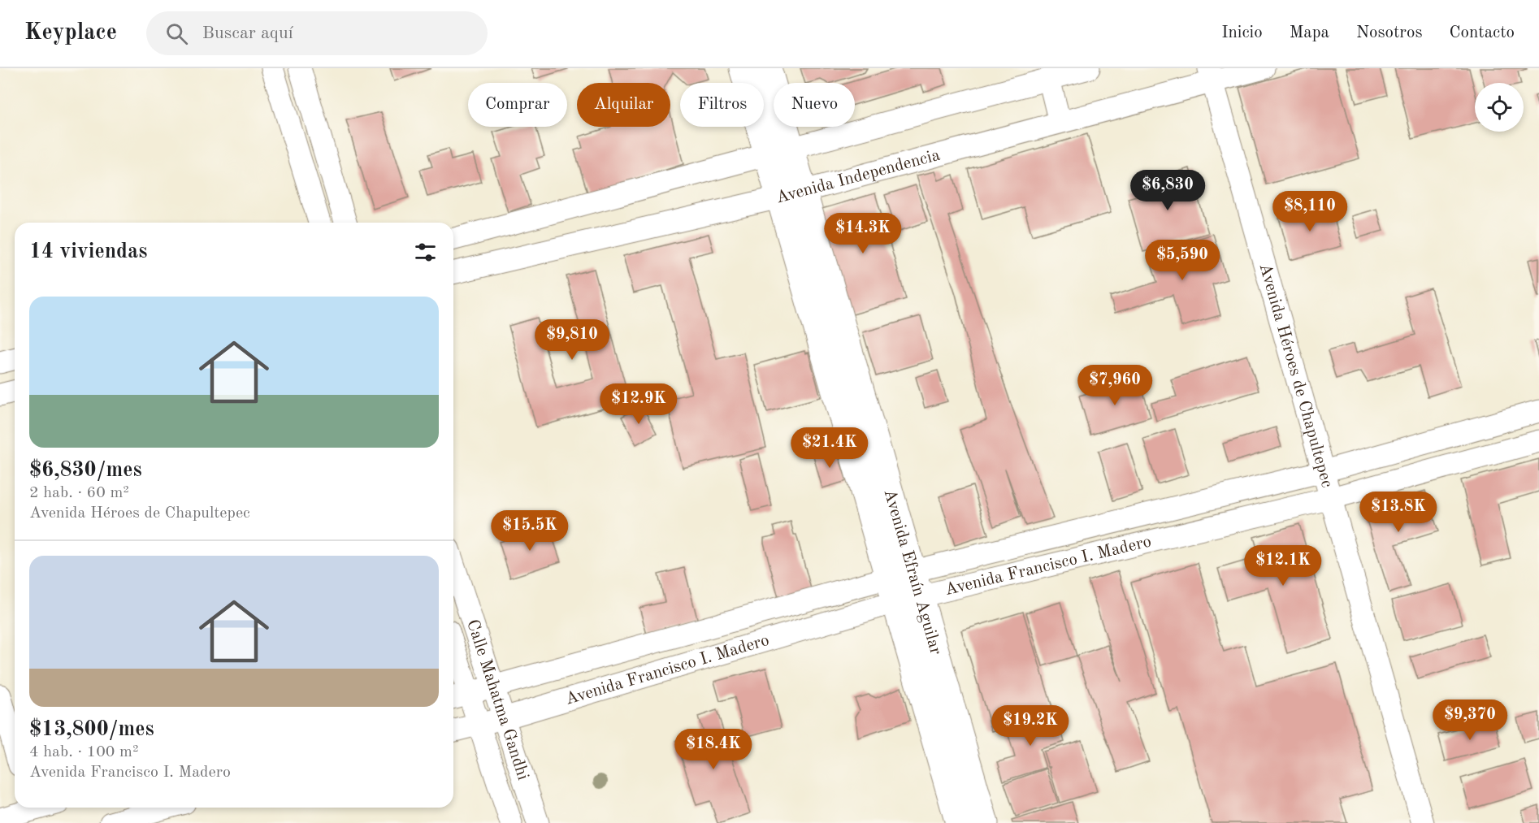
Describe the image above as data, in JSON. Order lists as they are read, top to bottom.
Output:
{
  "streets": {
    "main road": ["Avenida Efraín Aguilar"],
    "street": [
      "Avenida Independencia",
      "Avenida Héroes de Chapultepec",
      "Avenida Francisco I. Madero",
      "Calle Mahatma Gandhi"
    ]
  },
  "crossings": [
    ["Avenida Independencia", "Avenida Héroes de Chapultepec"],
    ["Avenida Independencia", "Avenida Efraín Aguilar"],
    ["Avenida Héroes de Chapultepec", "Avenida Francisco I. Madero"],
    ["Avenida Francisco I. Madero", "Avenida Efraín Aguilar"],
    ["Avenida Francisco I. Madero", "Calle Mahatma Gandhi"]
  ],
  "page": {
    "header": "Keyplace",
    "search": "Buscar aquí",
    "nav": [
      "Inicio",
      "Mapa",
      "Nosotros",
      "Contacto"
    ],
    "chip": [
      "Comprar",
      "Alquilar",
      "Filtros",
      "Nuevo"
    ],
    "price": [
      "$6,830",
      "$8,110",
      "$14.3K",
      "$5,590",
      "$9,810",
      "$7,960",
      "$12.9K",
      "$21.4K",
      "$13.8K",
      "$15.5K",
      "$12.1K",
      "$9,370",
      "$19.2K",
      "$18.4K"
    ],
    "heading": "14 viviendas",
    "list": [
      {
        "name": "$6,830/mes",
        "note": "2 hab. · 60 m² · Avenida Héroes de Chapultepec"
      },
      {
        "name": "$13,800/mes",
        "note": "4 hab. · 100 m² · Avenida Francisco I. Madero"
      }
    ]
  }
}
